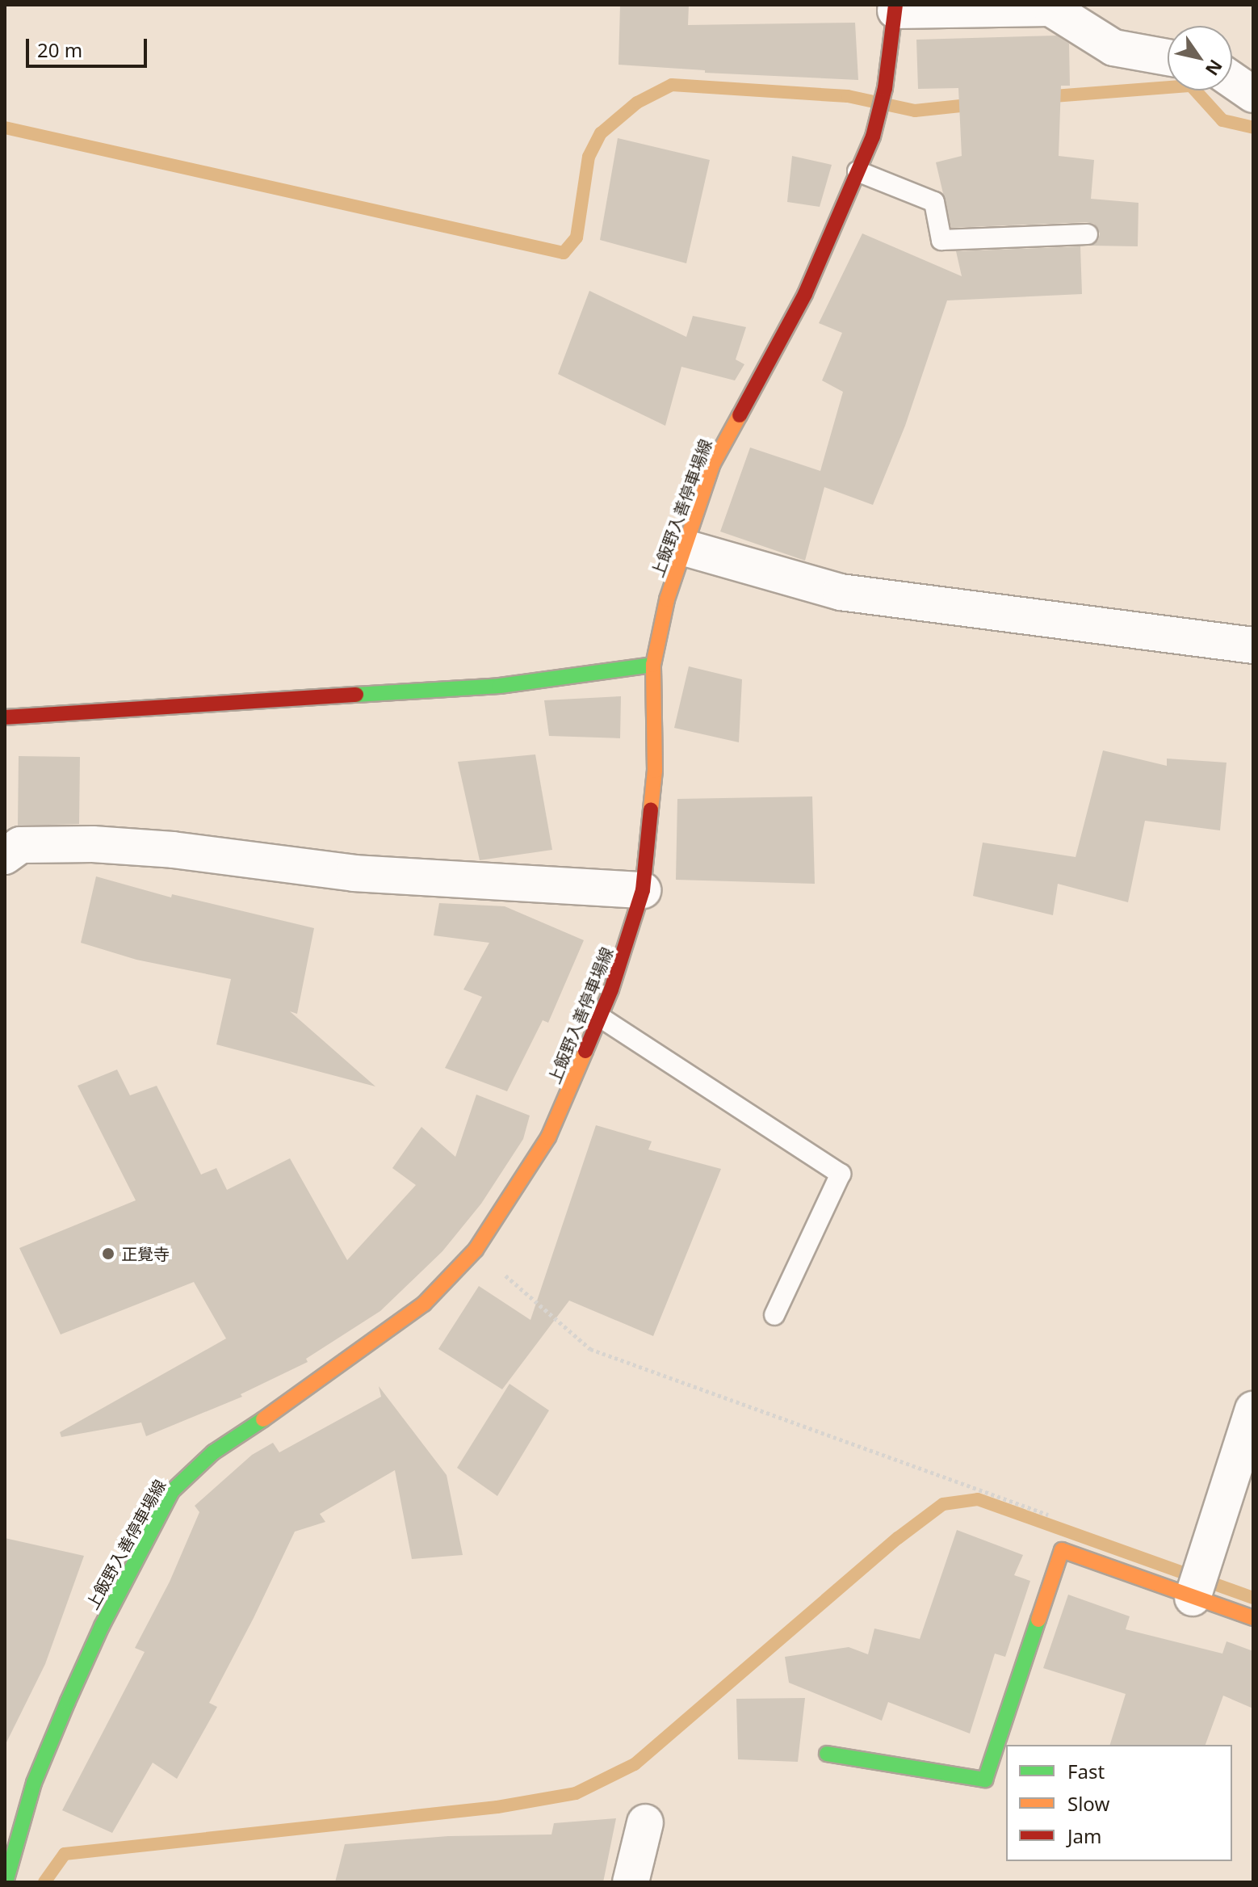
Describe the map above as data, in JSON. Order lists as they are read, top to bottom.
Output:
{
  "streets": {
    "main road": ["上飯野入善停車場線"]
  },
  "places": ["正覺寺"],
  "legend": ["Fast", "Slow", "Jam"],
  "scale_bar": "20 m",
  "north": "bottom right"
}
